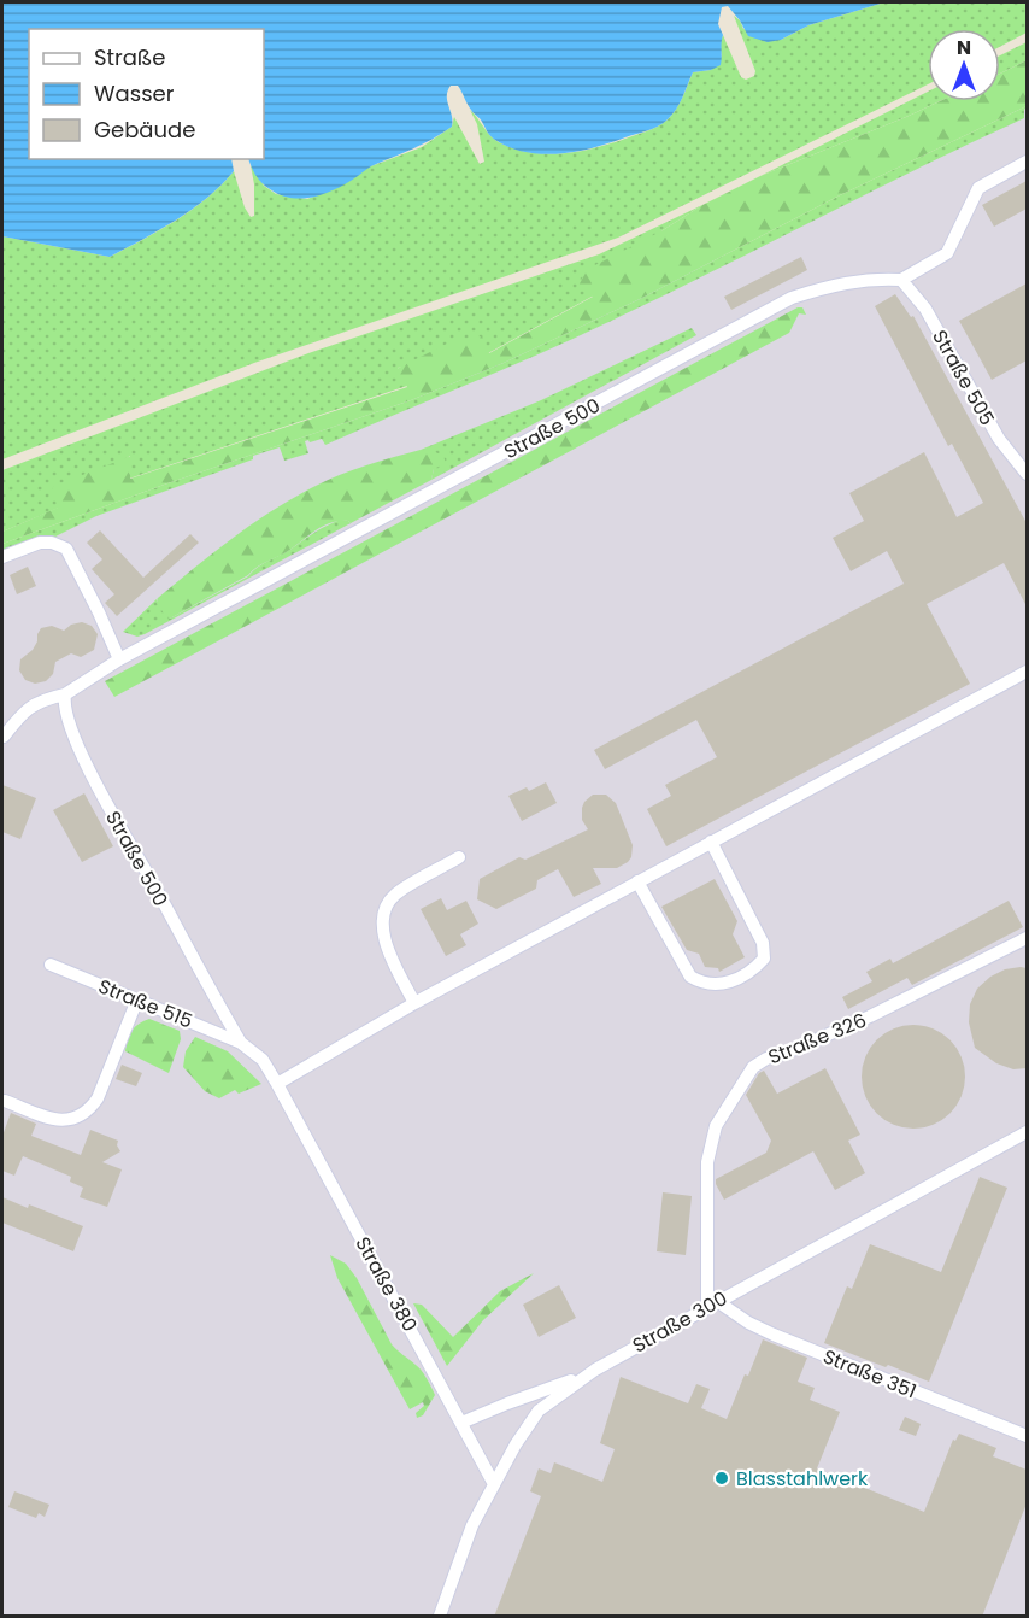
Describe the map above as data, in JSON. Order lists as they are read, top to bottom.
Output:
{
  "streets": {
    "street": [
      "Straße 505",
      "Straße 500",
      "Straße 515",
      "Straße 326",
      "Straße 380",
      "Straße 300",
      "Straße 351"
    ]
  },
  "crossings": [
    ["Straße 505", "Straße 500"],
    ["Straße 500", "Straße 515"],
    ["Straße 500", "Straße 380"],
    ["Straße 326", "Straße 300"],
    ["Straße 326", "Straße 351"],
    ["Straße 380", "Straße 300"],
    ["Straße 300", "Straße 351"]
  ],
  "places": ["Blasstahlwerk"],
  "legend": ["Straße", "Wasser", "Gebäude"],
  "north": "top"
}
